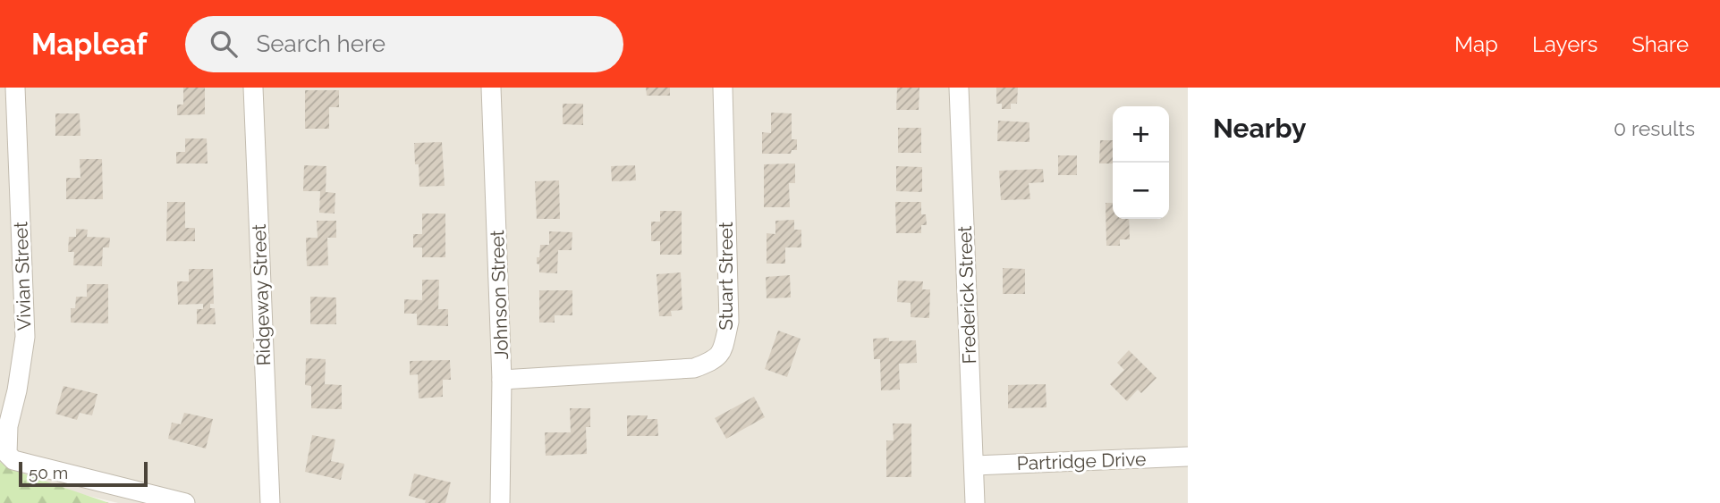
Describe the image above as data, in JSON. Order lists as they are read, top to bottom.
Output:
{
  "streets": {
    "street": [
      "Vivian Street",
      "Stuart Street",
      "Ridgeway Street",
      "Johnson Street",
      "Frederick Street",
      "Partridge Drive"
    ]
  },
  "crossings": [
    ["Stuart Street", "Johnson Street"],
    ["Frederick Street", "Partridge Drive"]
  ],
  "scale_bar": "50 m",
  "page": {
    "header": "Mapleaf",
    "search": "Search here",
    "nav": ["Map", "Layers", "Share"],
    "heading": ["Nearby", "0 results"],
    "map_buttons": ["+", "−"],
    "scale": "50 m"
  }
}
